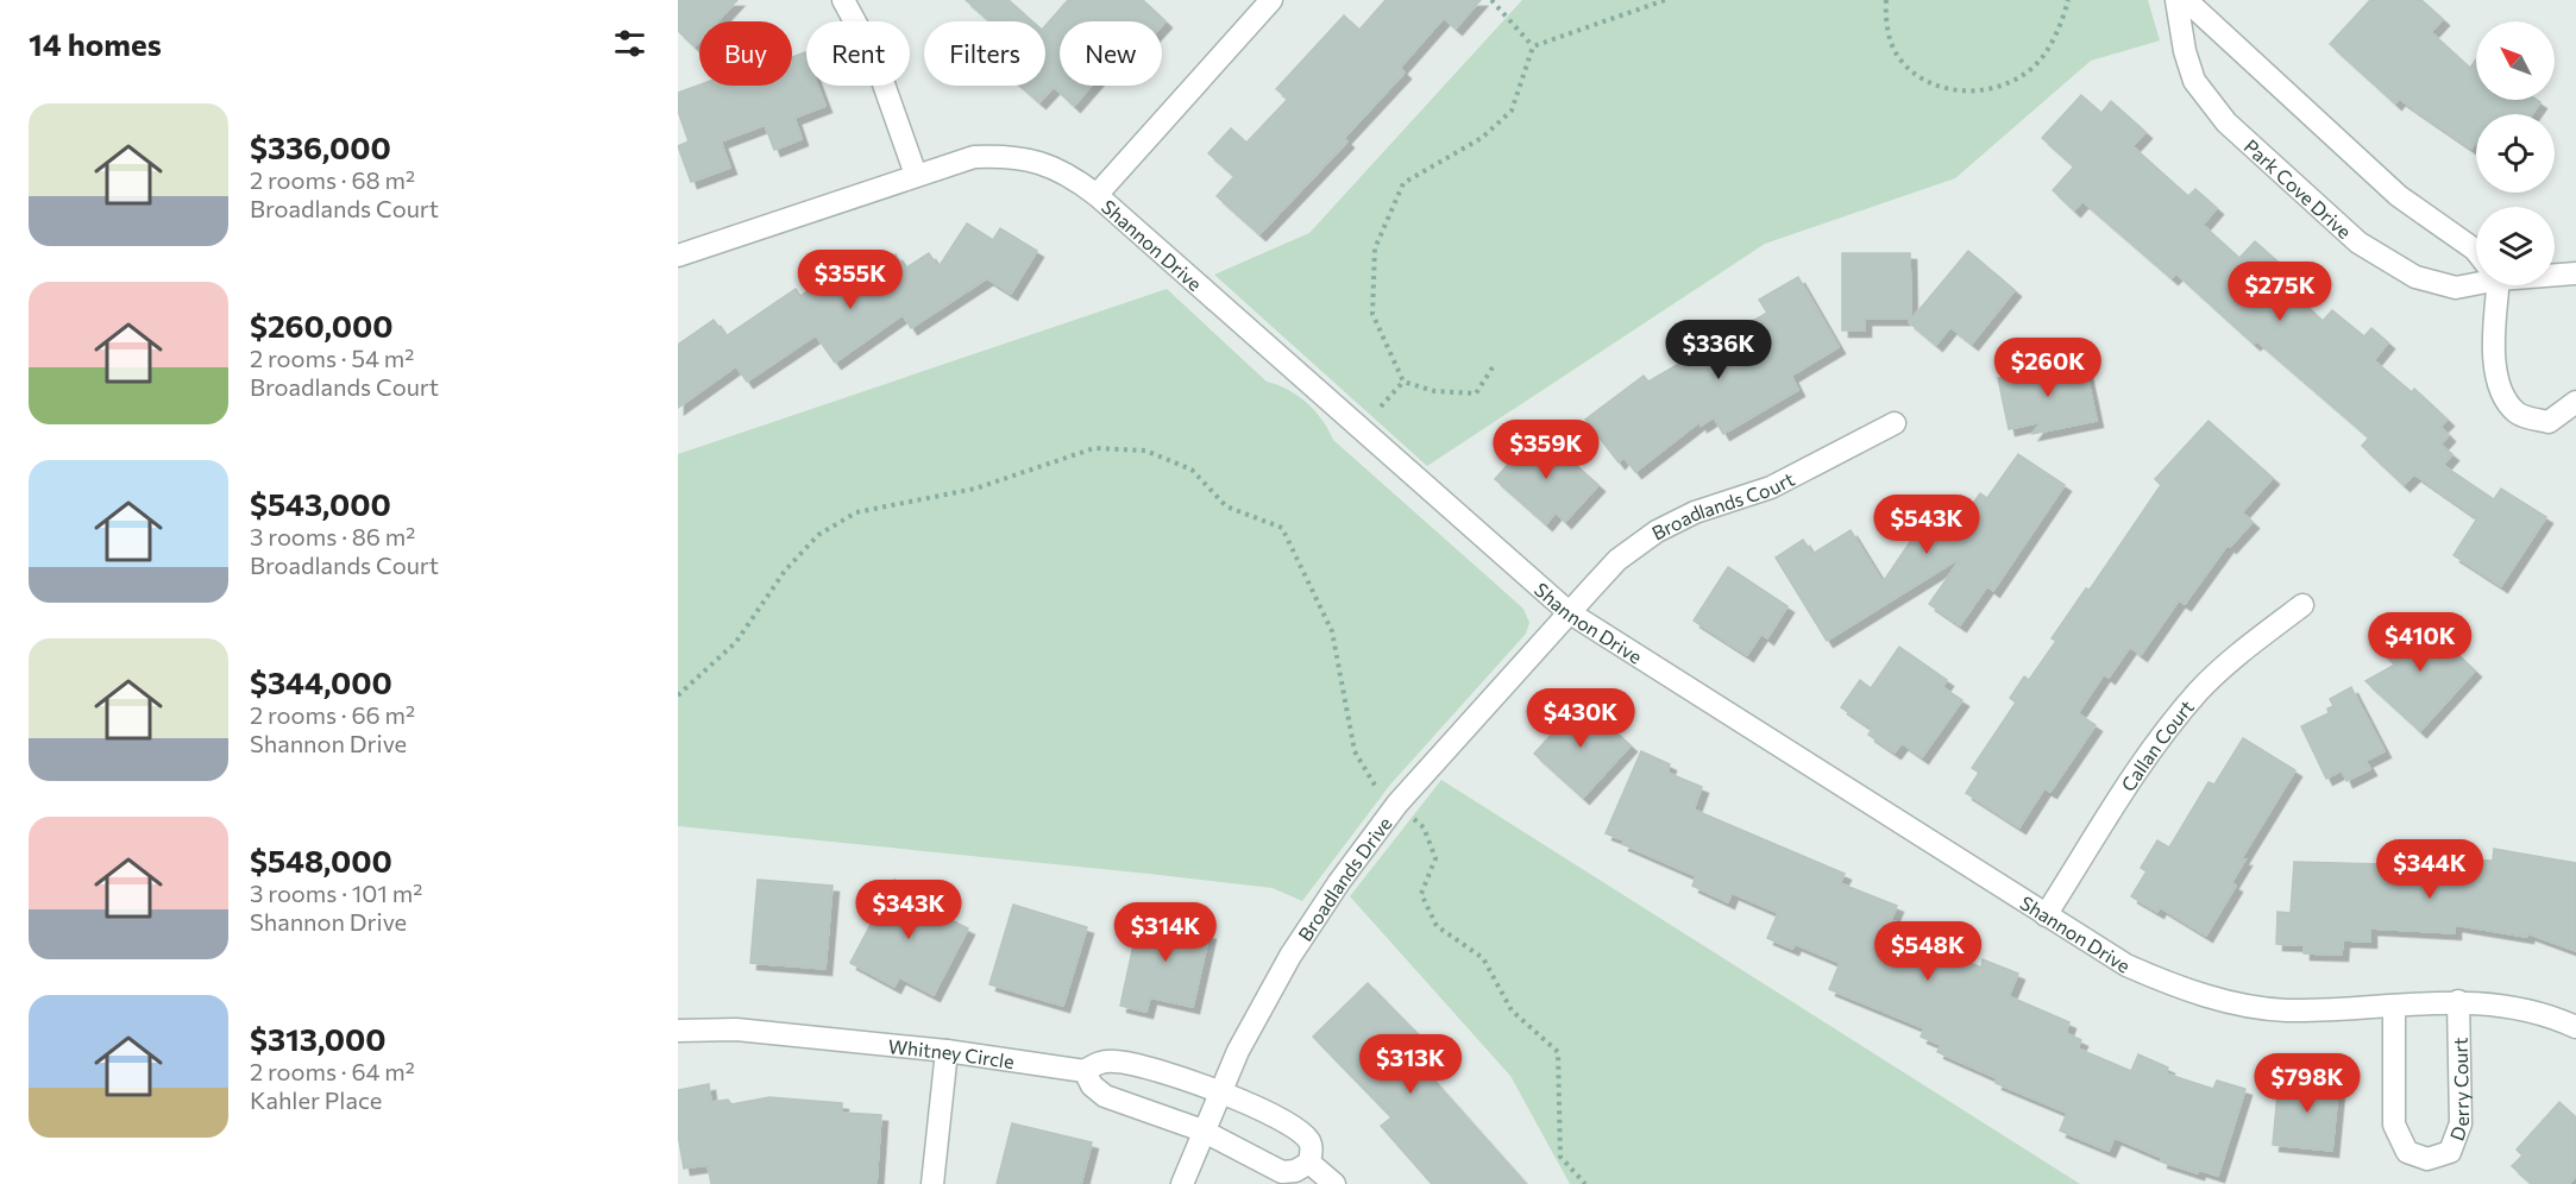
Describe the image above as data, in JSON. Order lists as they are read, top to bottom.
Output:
{
  "streets": {
    "street": [
      "Park Cove Drive",
      "Shannon Drive",
      "Broadlands Court",
      "Callan Court",
      "Broadlands Drive",
      "Whitney Circle",
      "Derry Court"
    ]
  },
  "crossings": [
    ["Shannon Drive", "Broadlands Court"],
    ["Shannon Drive", "Callan Court"],
    ["Shannon Drive", "Broadlands Drive"],
    ["Shannon Drive", "Derry Court"],
    ["Broadlands Court", "Broadlands Drive"],
    ["Broadlands Drive", "Whitney Circle"]
  ],
  "north": "top left",
  "page": {
    "heading": "14 homes",
    "chip": [
      "Buy",
      "Rent",
      "Filters",
      "New"
    ],
    "list": [
      {
        "name": "$336,000",
        "note": "2 rooms · 68 m² · Broadlands Court"
      },
      {
        "name": "$260,000",
        "note": "2 rooms · 54 m² · Broadlands Court"
      },
      {
        "name": "$543,000",
        "note": "3 rooms · 86 m² · Broadlands Court"
      },
      {
        "name": "$344,000",
        "note": "2 rooms · 66 m² · Shannon Drive"
      },
      {
        "name": "$548,000",
        "note": "3 rooms · 101 m² · Shannon Drive"
      },
      {
        "name": "$313,000",
        "note": "2 rooms · 64 m² · Kahler Place"
      }
    ],
    "price": [
      "$355K",
      "$275K",
      "$336K",
      "$260K",
      "$359K",
      "$543K",
      "$410K",
      "$430K",
      "$344K",
      "$343K",
      "$314K",
      "$548K",
      "$313K",
      "$798K"
    ]
  }
}
